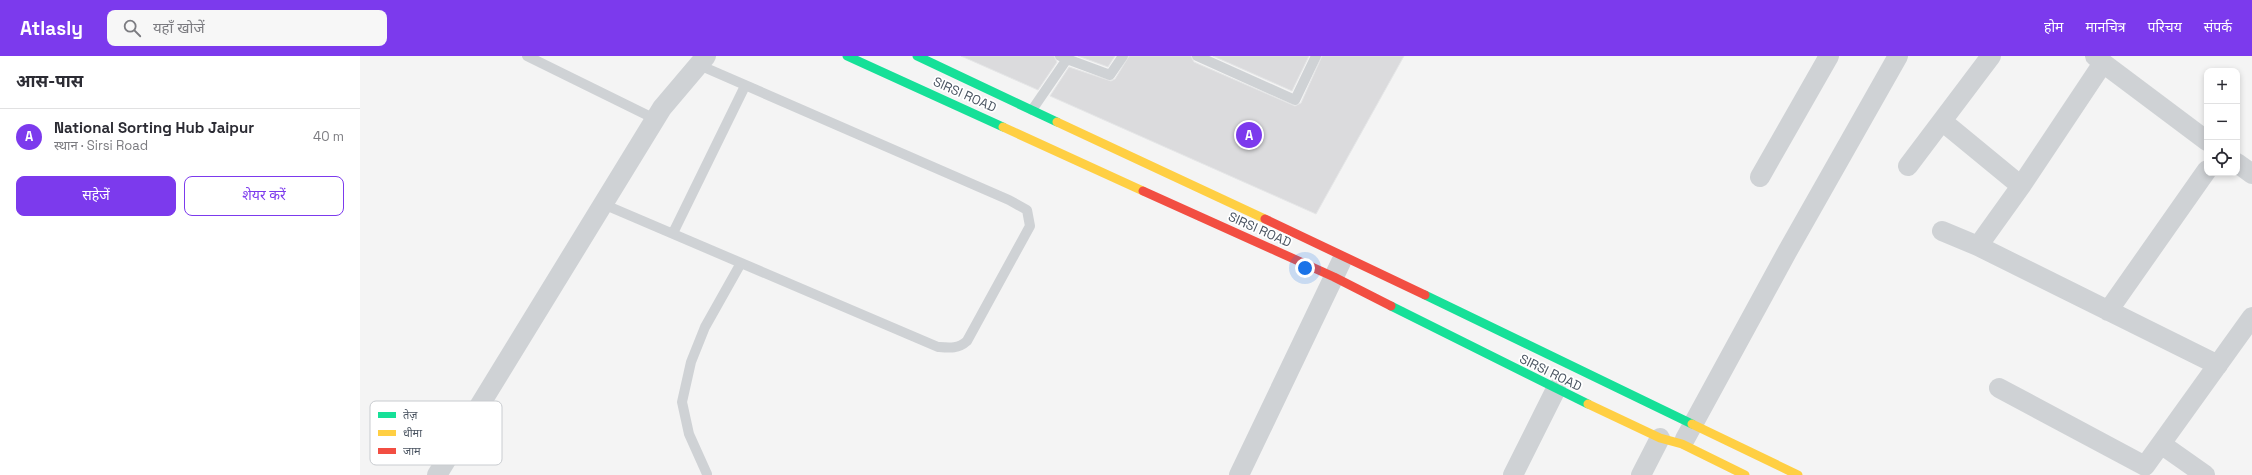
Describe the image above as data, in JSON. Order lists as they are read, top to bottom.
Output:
{
  "streets": {
    "street": ["SIRSI ROAD"]
  },
  "legend": ["तेज़", "धीमा", "जाम"],
  "page": {
    "header": "Atlasly",
    "search": "यहाँ खोजें",
    "nav": [
      "होम",
      "मानचित्र",
      "परिचय",
      "संपर्क"
    ],
    "heading": "आस-पास",
    "map_buttons": ["+", "−"],
    "list": [
      {
        "mark": "A",
        "name": "National Sorting Hub Jaipur",
        "note": "स्थान · Sirsi Road",
        "value": "40 m"
      }
    ],
    "pins": "A",
    "buttons": ["सहेजें", "शेयर करें"]
  }
}
